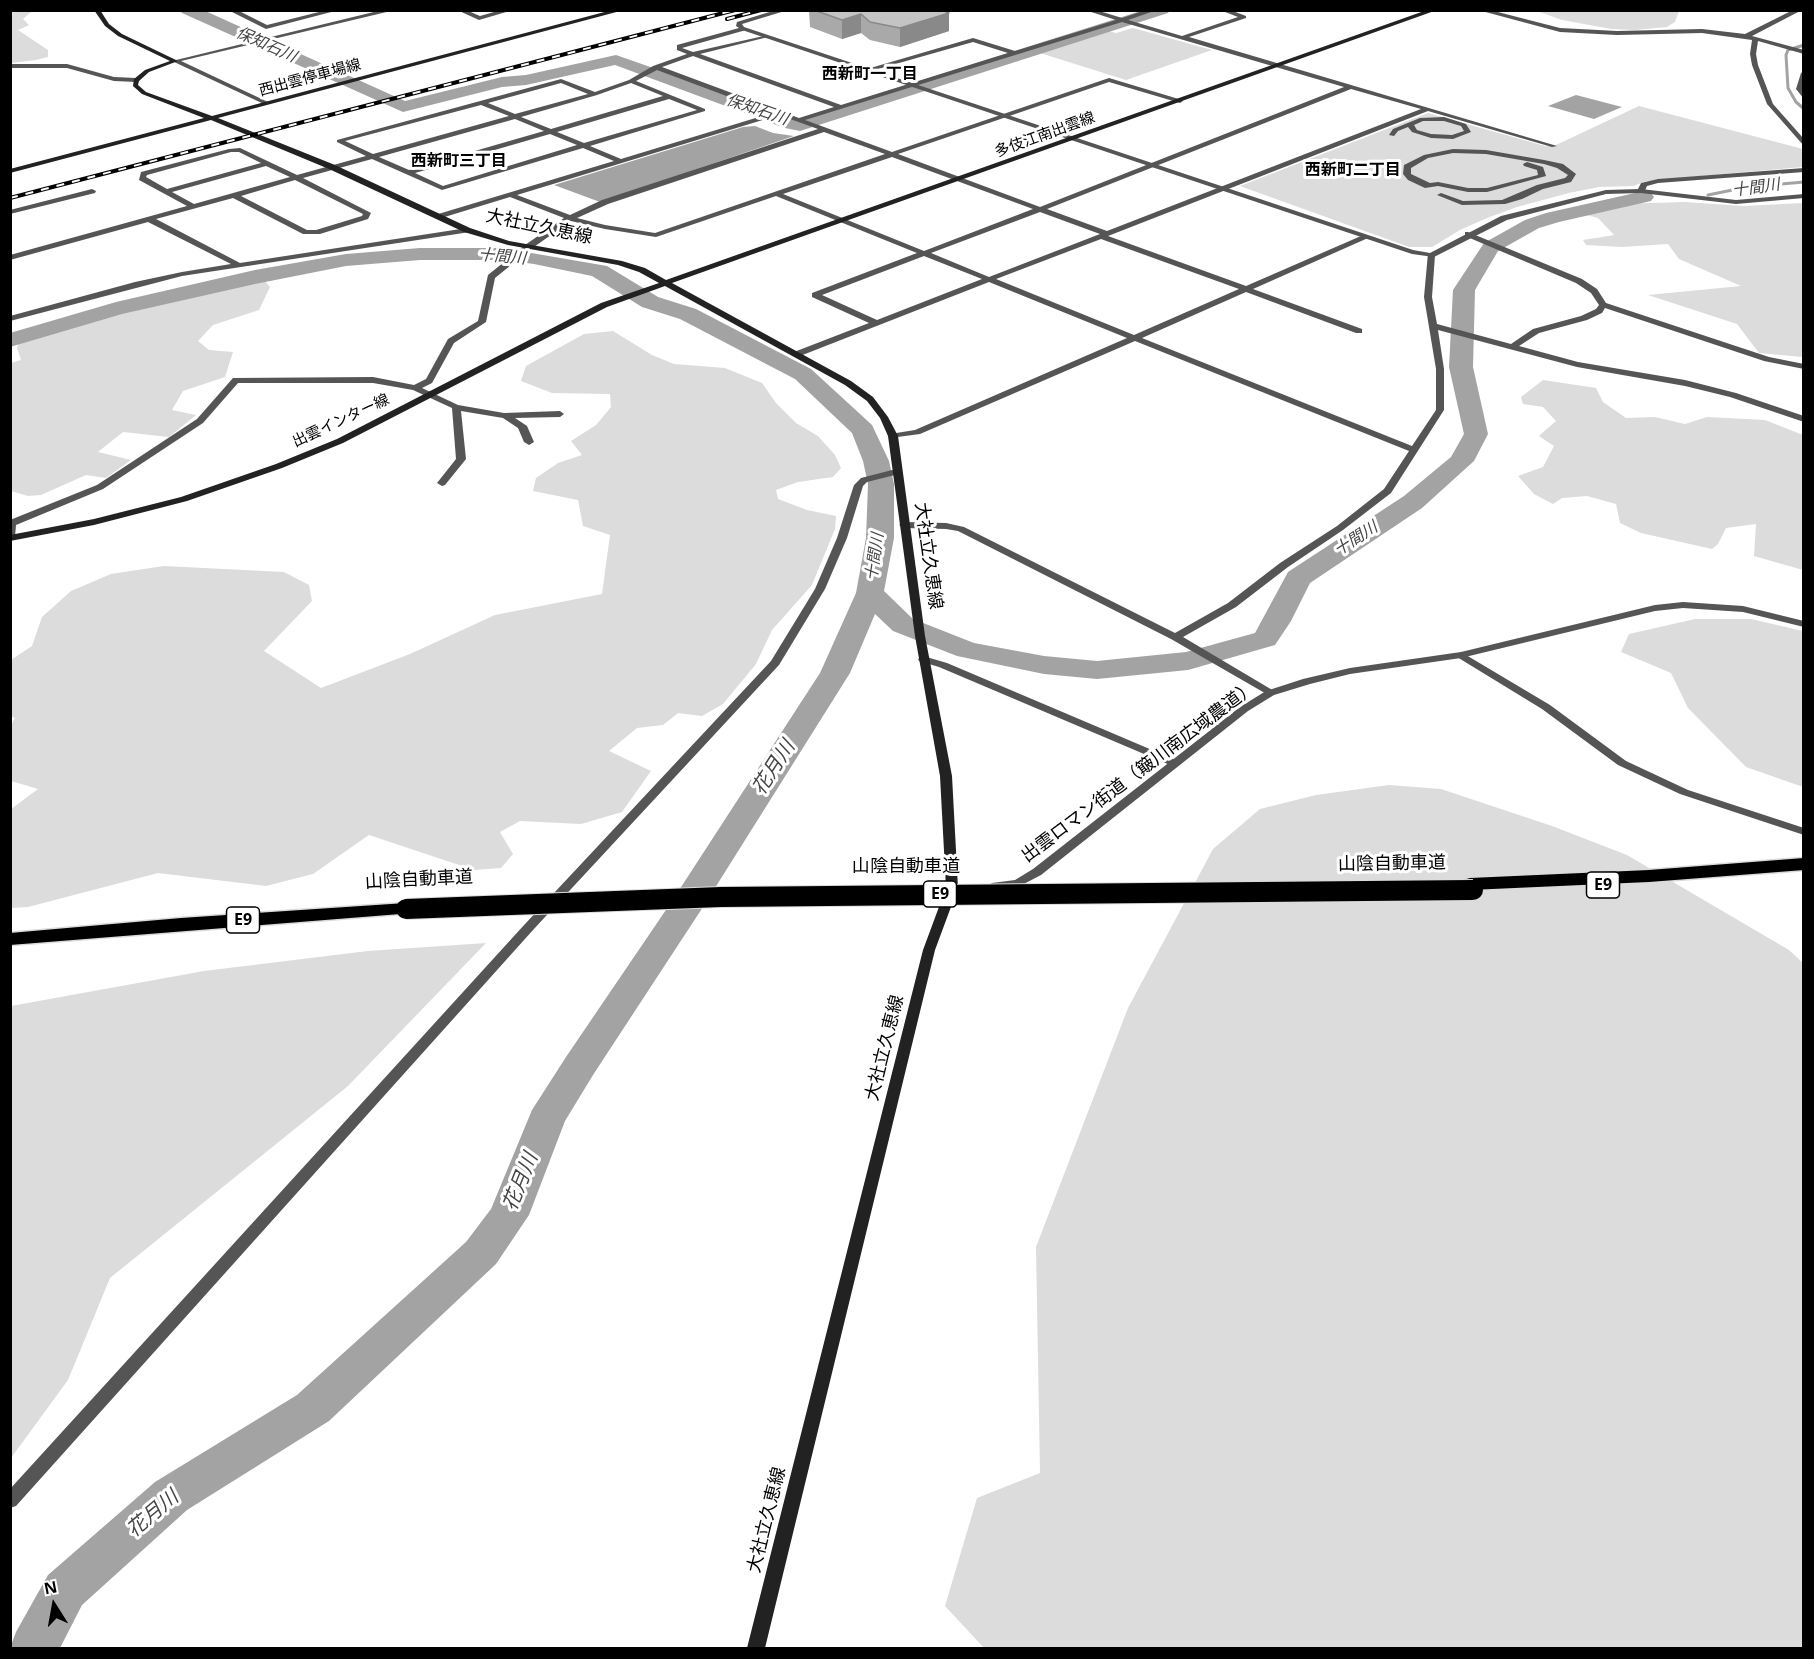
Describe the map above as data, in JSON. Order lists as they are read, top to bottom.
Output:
{
  "streets": {
    "highway": ["山陰自動車道", "E9"],
    "main road": [
      "西出雲停車場線",
      "多伎江南出雲線",
      "大社立久恵線",
      "出雲インター線"
    ],
    "street": ["出雲ロマン街道（簸川南広域農道）"]
  },
  "crossings": [
    ["西出雲停車場線", "大社立久恵線"],
    ["多伎江南出雲線", "大社立久恵線"],
    ["多伎江南出雲線", "出雲インター線"],
    ["大社立久恵線", "出雲インター線"],
    ["大社立久恵線", "出雲ロマン街道（簸川南広域農道）"]
  ],
  "districts": ["西新町一丁目", "西新町三丁目", "西新町二丁目"],
  "water": ["保知石川", "十間川", "花月川"],
  "north": "top"
}
